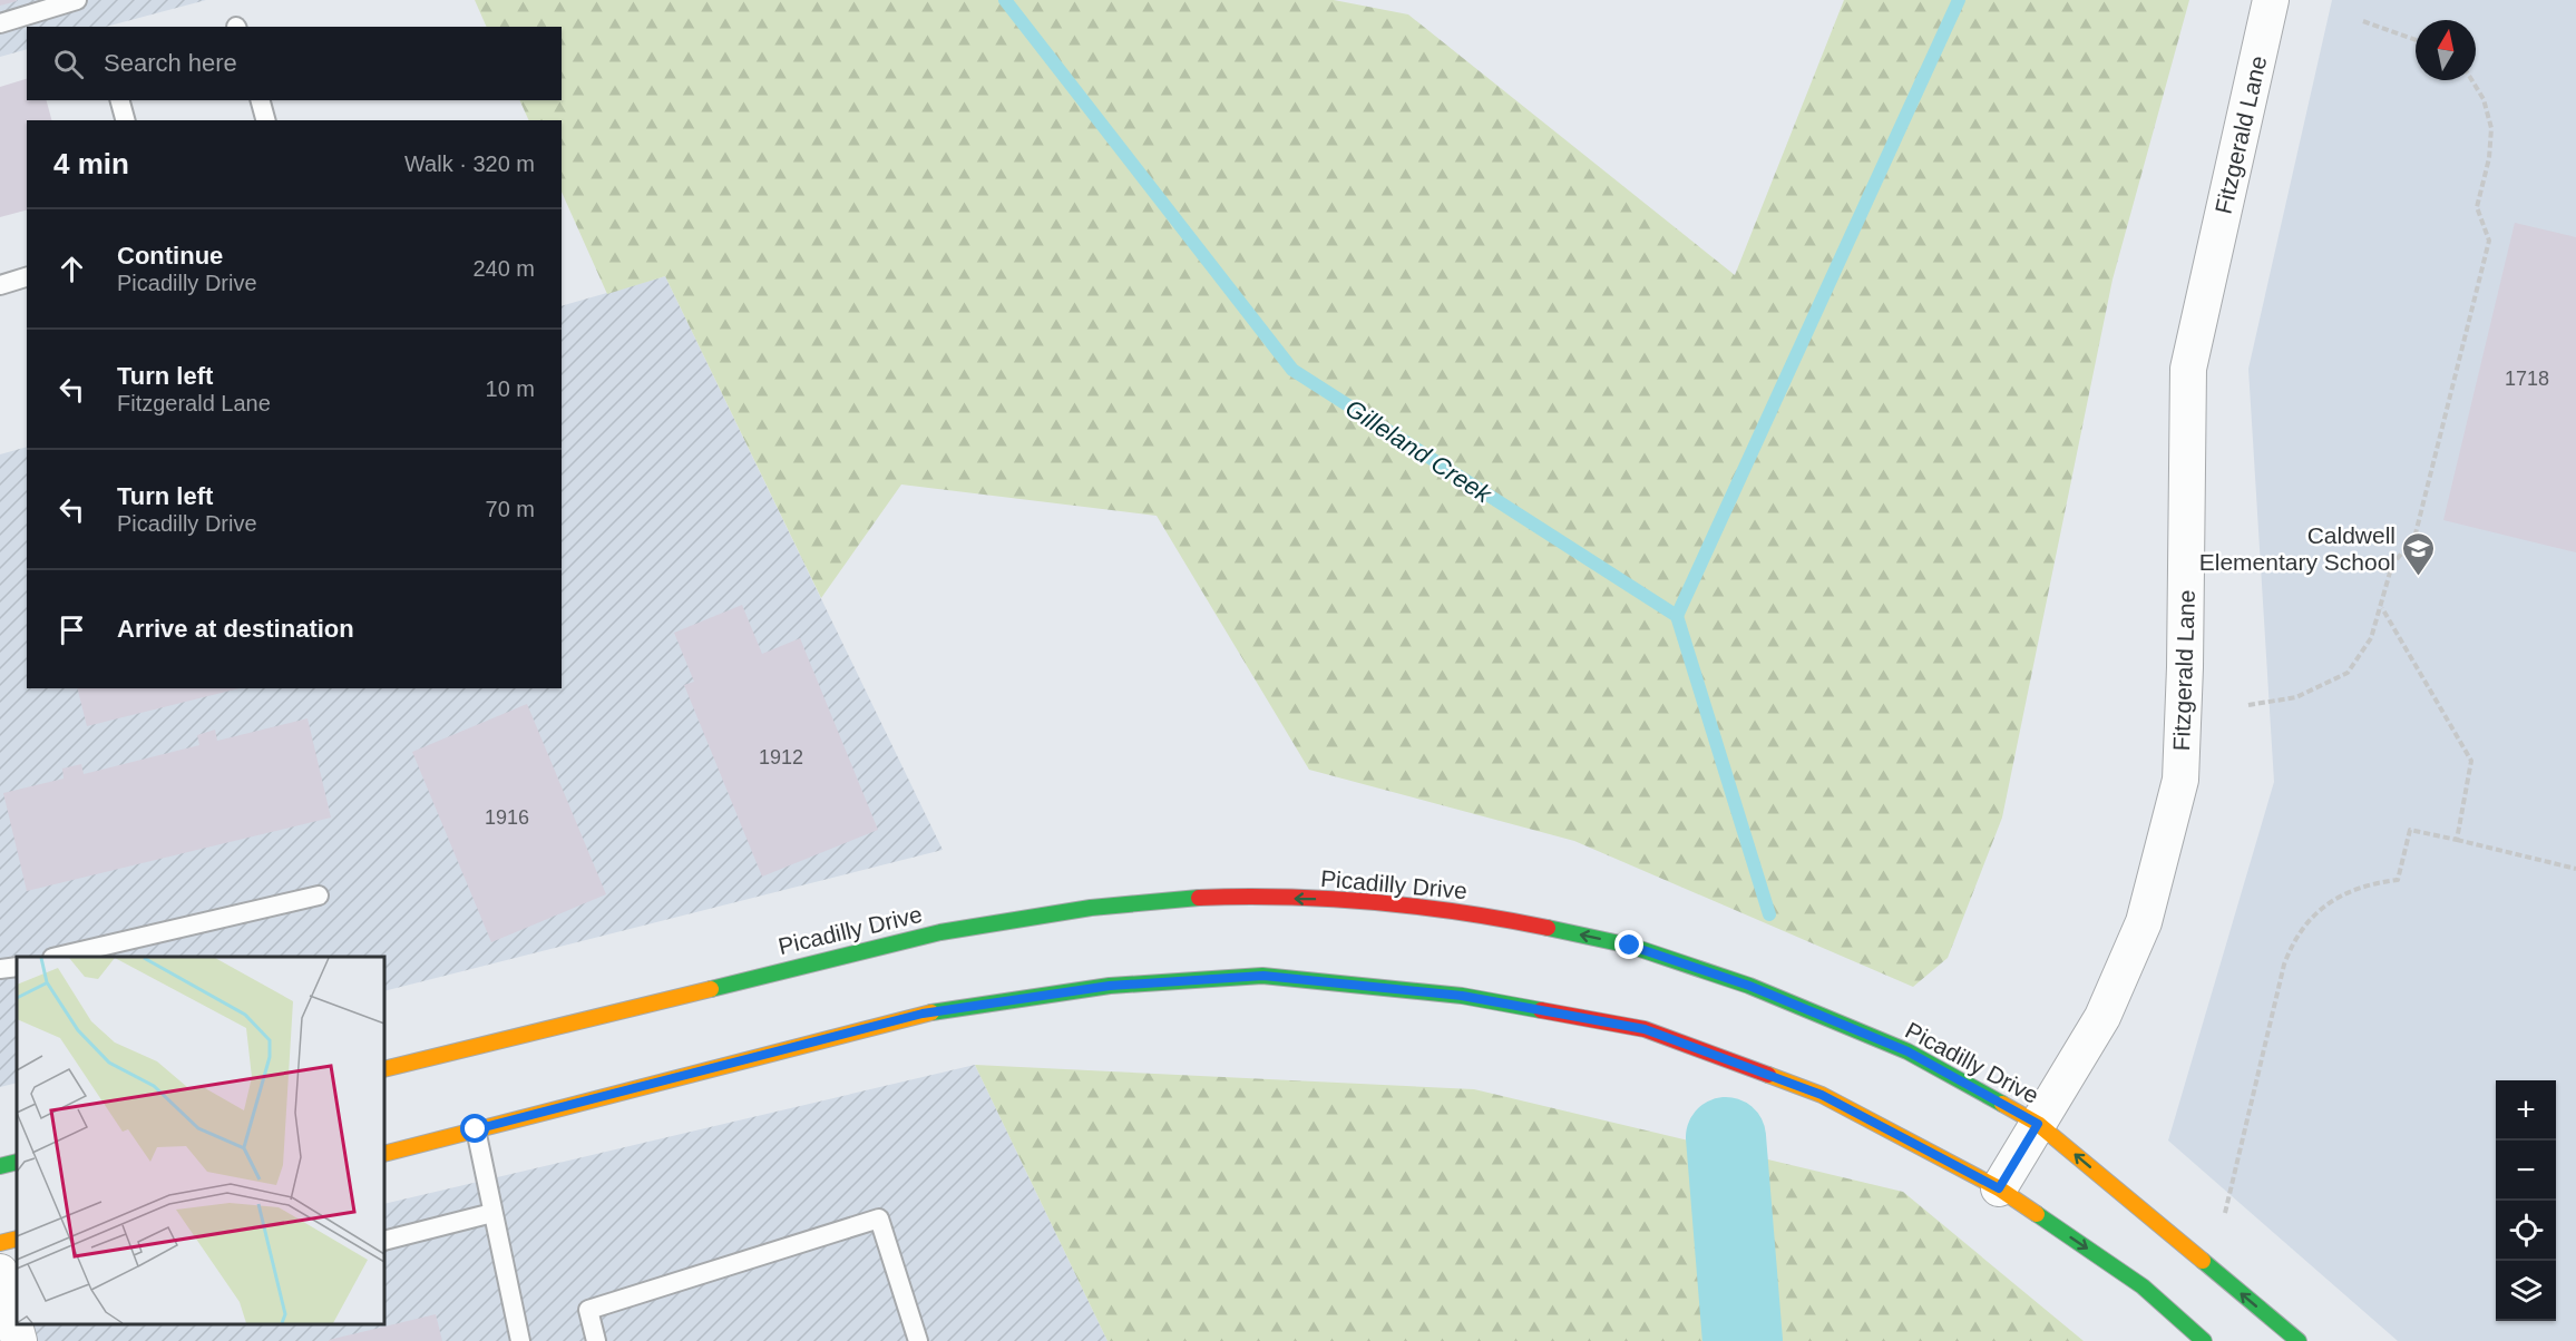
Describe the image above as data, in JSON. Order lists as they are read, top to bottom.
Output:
{
  "streets": {
    "street": ["Fitzgerald Lane", "Picadilly Drive"]
  },
  "crossings": [
    ["Fitzgerald Lane", "Picadilly Drive"]
  ],
  "water": ["Gilleland Creek"],
  "places": {
    "school or university": ["Caldwell Elementary School"]
  },
  "house_numbers": ["1718", "1912", "1916"],
  "north": "top",
  "page": {
    "search": "Search here",
    "heading": ["4 min", "Walk · 320 m"],
    "list": [
      ["Continue", "Picadilly Drive", "240 m"],
      ["Turn left", "Fitzgerald Lane", "10 m"],
      ["Turn left", "Picadilly Drive", "70 m"],
      "Arrive at destination"
    ],
    "map_buttons": ["+", "−"]
  }
}
